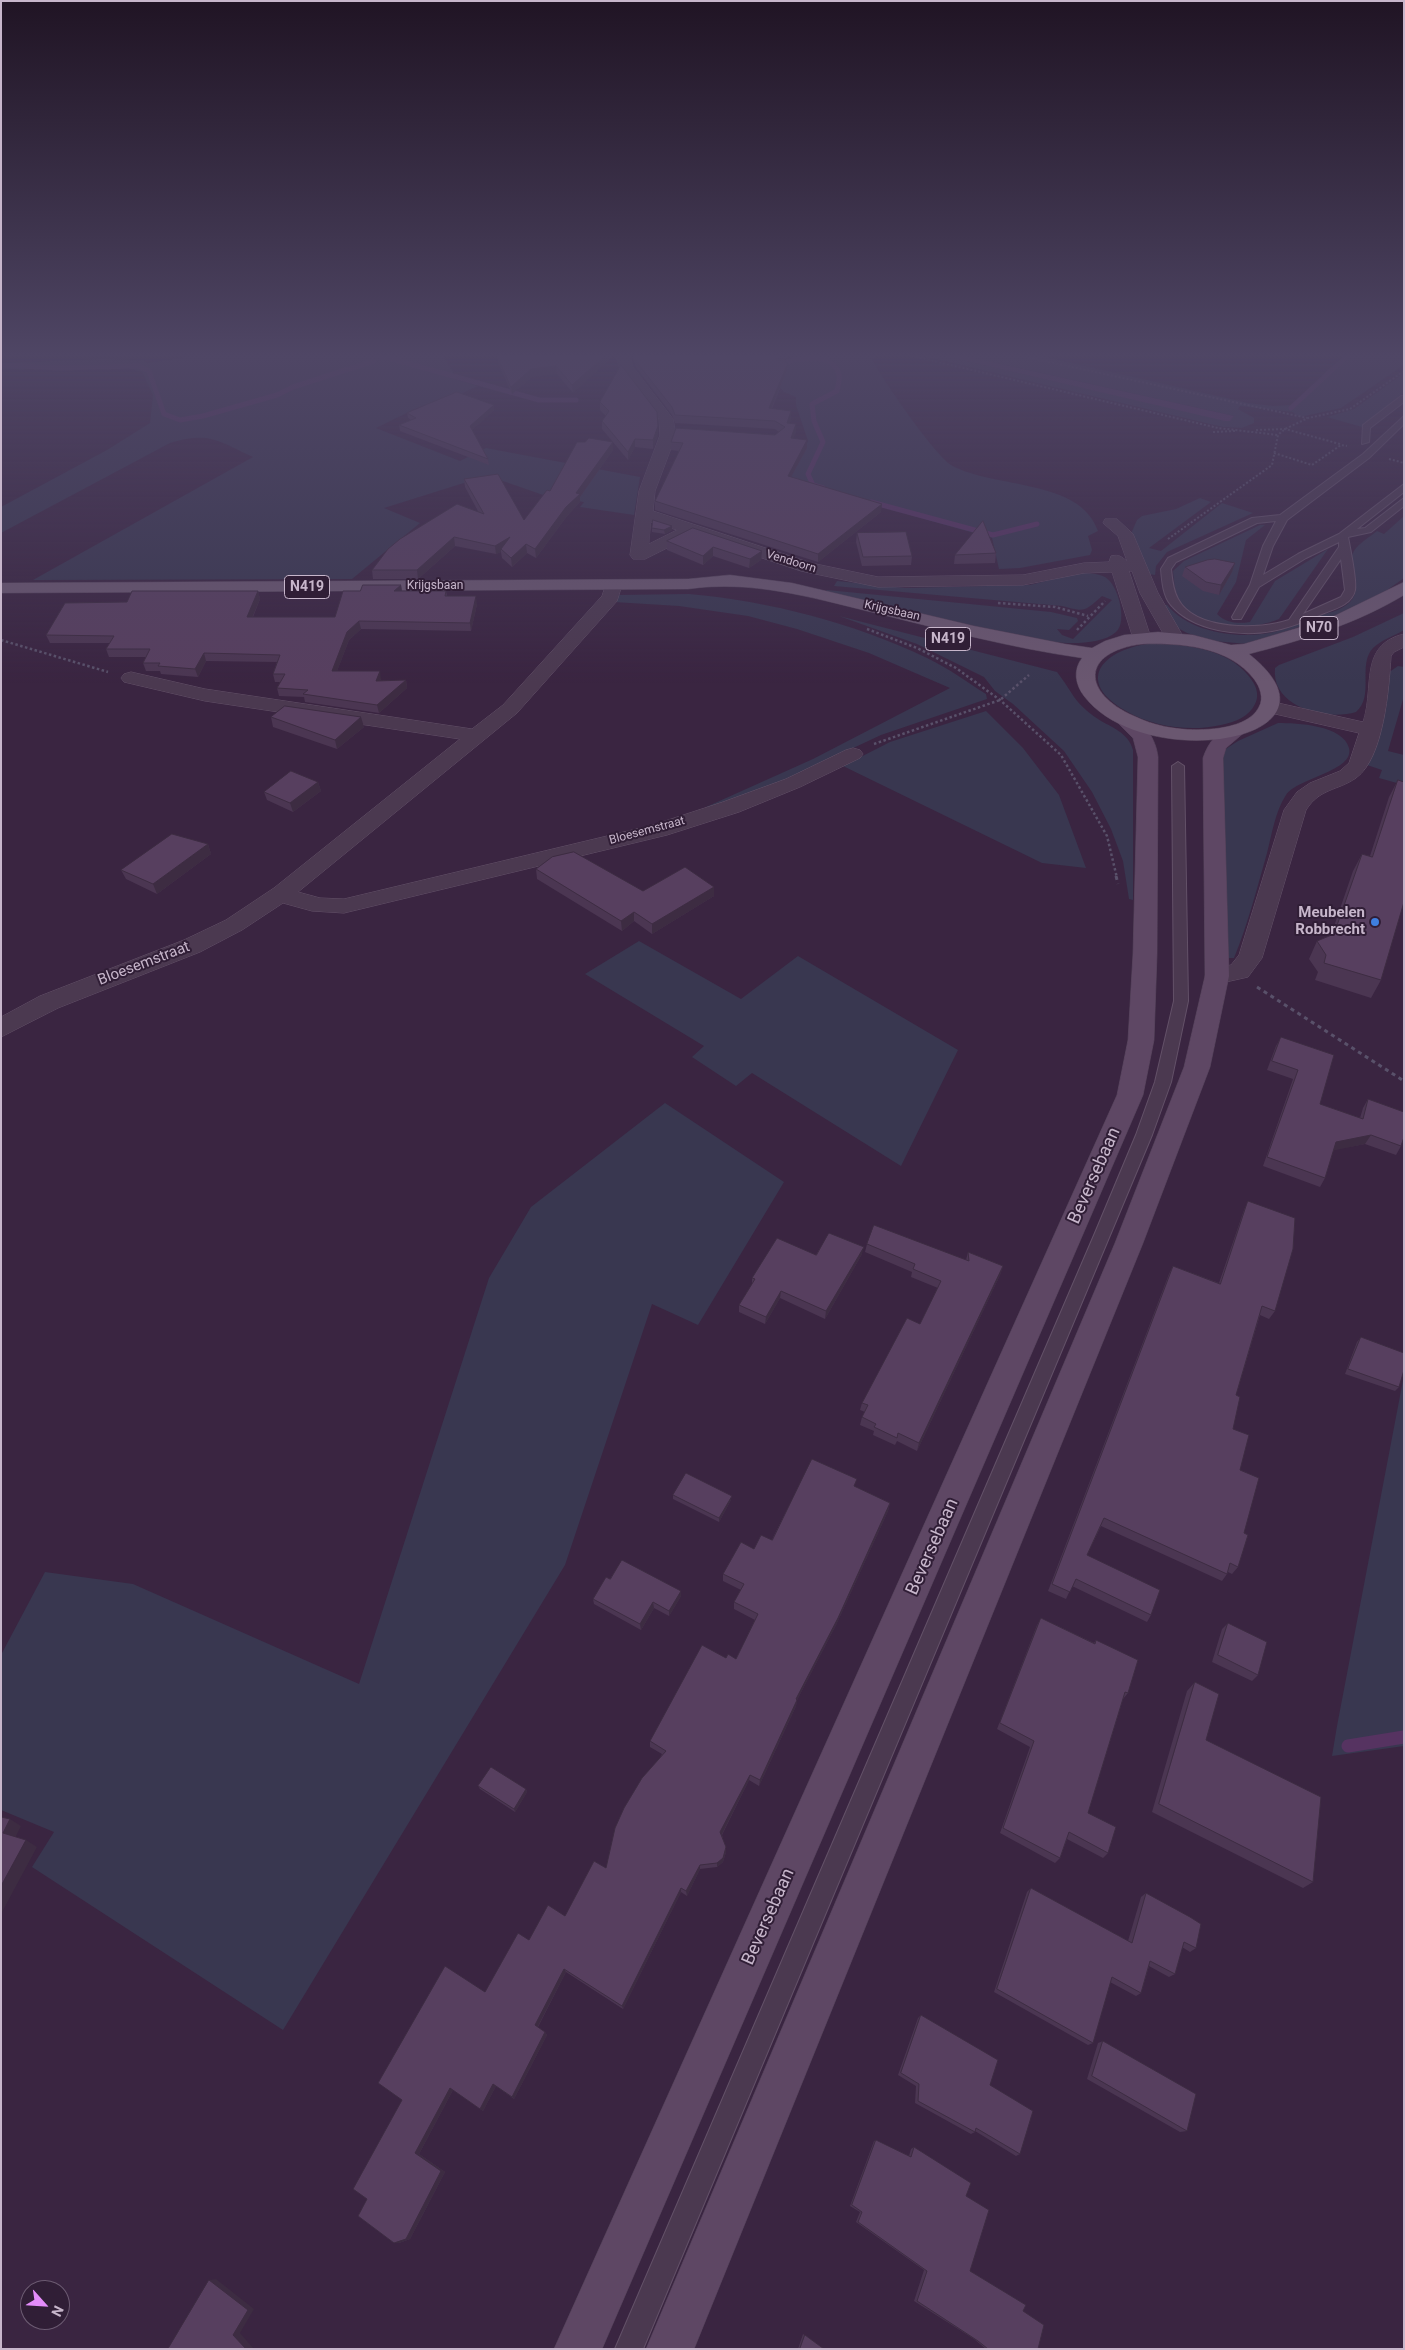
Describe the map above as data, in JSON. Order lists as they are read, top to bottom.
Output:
{
  "streets": {
    "main road": [
      "Krijgsbaan",
      "N419",
      "N70",
      "Beversebaan"
    ],
    "street": ["Vendoorn", "Bloesemstraat"]
  },
  "crossings": [
    ["Vendoorn", "Krijgsbaan"],
    ["Krijgsbaan", "Bloesemstraat"]
  ],
  "places": ["Meubelen Robbrecht"],
  "north": "bottom right"
}
